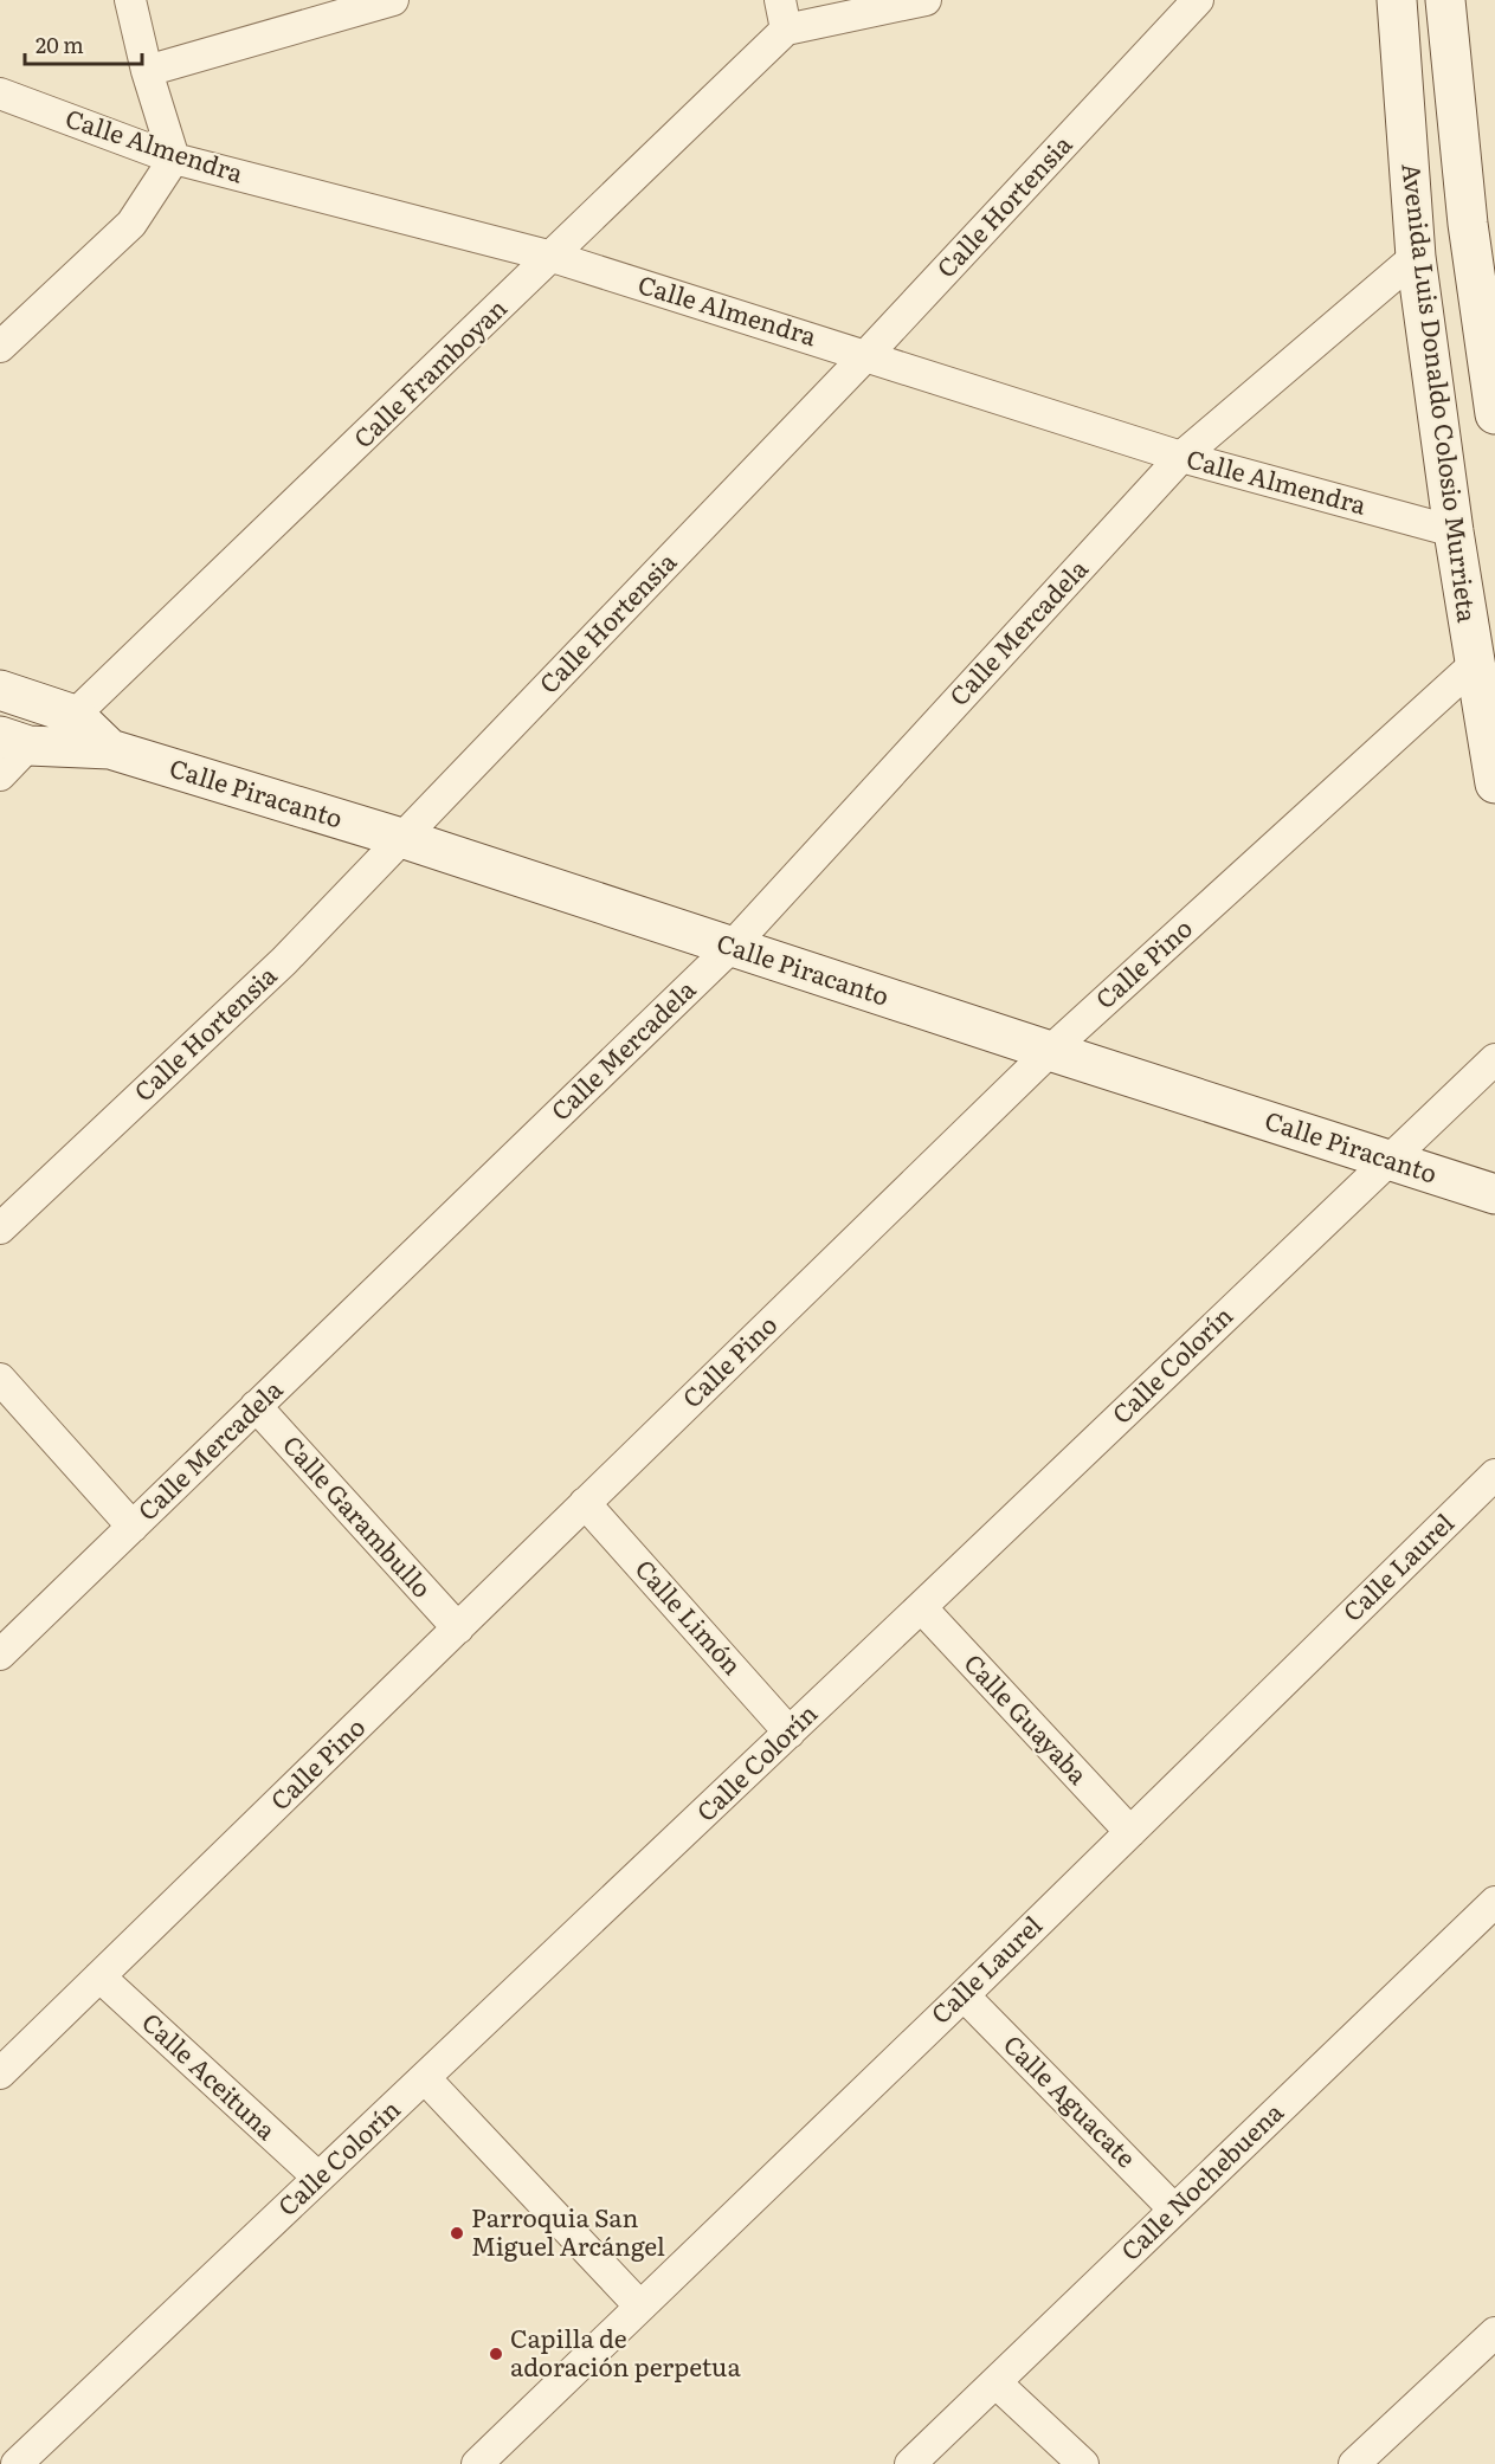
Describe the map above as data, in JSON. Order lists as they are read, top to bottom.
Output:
{
  "streets": {
    "street": [
      "Calle Almendra",
      "Calle Hortensia",
      "Calle Framboyan",
      "Avenida Luis Donaldo Colosio Murrieta",
      "Calle Mercadela",
      "Calle Piracanto",
      "Calle Pino",
      "Calle Colorín",
      "Calle Garambullo",
      "Calle Laurel",
      "Calle Limón",
      "Calle Guayaba",
      "Calle Aceituna",
      "Calle Aguacate",
      "Calle Nochebuena"
    ]
  },
  "crossings": [
    ["Calle Almendra", "Calle Hortensia"],
    ["Calle Almendra", "Calle Framboyan"],
    ["Calle Almendra", "Avenida Luis Donaldo Colosio Murrieta"],
    ["Calle Almendra", "Calle Mercadela"],
    ["Calle Hortensia", "Calle Piracanto"],
    ["Calle Framboyan", "Calle Piracanto"],
    ["Avenida Luis Donaldo Colosio Murrieta", "Calle Mercadela"],
    ["Avenida Luis Donaldo Colosio Murrieta", "Calle Pino"],
    ["Calle Mercadela", "Calle Piracanto"],
    ["Calle Mercadela", "Calle Garambullo"],
    ["Calle Piracanto", "Calle Pino"],
    ["Calle Piracanto", "Calle Colorín"],
    ["Calle Pino", "Calle Garambullo"],
    ["Calle Pino", "Calle Limón"],
    ["Calle Pino", "Calle Aceituna"],
    ["Calle Colorín", "Calle Limón"],
    ["Calle Colorín", "Calle Guayaba"],
    ["Calle Colorín", "Calle Aceituna"],
    ["Calle Laurel", "Calle Guayaba"],
    ["Calle Laurel", "Calle Aguacate"],
    ["Calle Aguacate", "Calle Nochebuena"]
  ],
  "places": ["Parroquia San Miguel Arcángel", "Capilla de adoración perpetua"],
  "scale_bar": "20 m"
}
